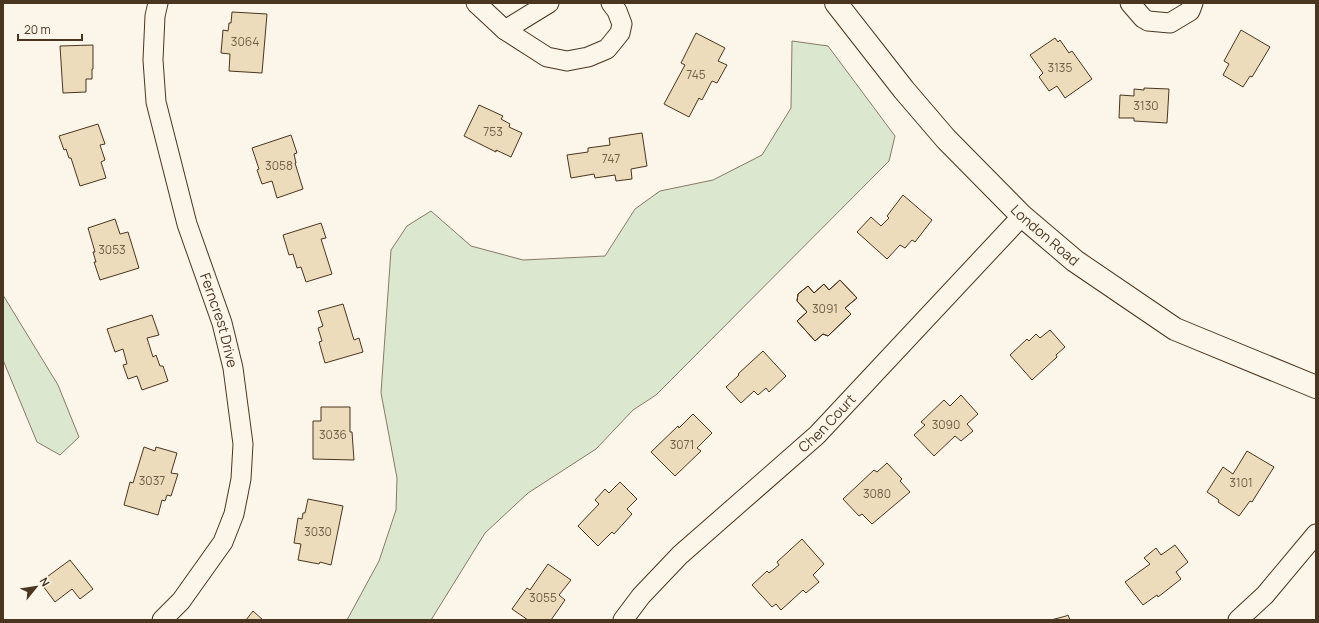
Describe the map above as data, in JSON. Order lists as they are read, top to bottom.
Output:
{
  "streets": {
    "street": ["London Road", "Ferncrest Drive", "Chen Court"]
  },
  "crossings": [
    ["London Road", "Chen Court"]
  ],
  "house_numbers": [
    "3064",
    "3135",
    "745",
    "3130",
    "753",
    "747",
    "3058",
    "3053",
    "3091",
    "3090",
    "3036",
    "3071",
    "3037",
    "3101",
    "3080",
    "3030",
    "3055"
  ],
  "scale_bar": "20 m",
  "north": "top right"
}
